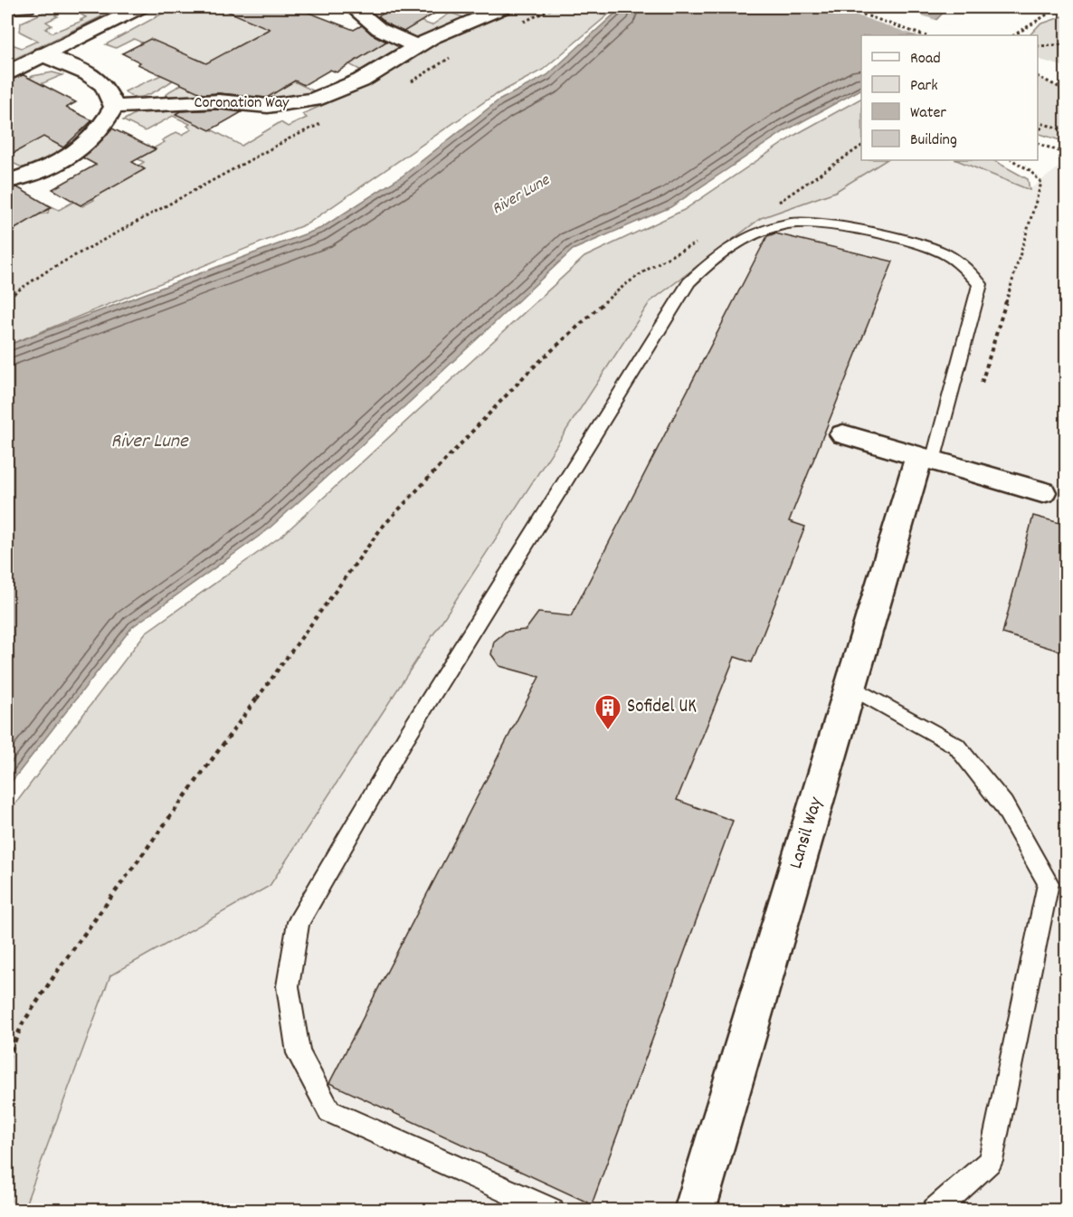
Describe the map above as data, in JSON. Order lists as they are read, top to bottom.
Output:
{
  "streets": {
    "street": ["Coronation Way", "Lansil Way"]
  },
  "water": ["River Lune"],
  "places": {
    "building": ["Sofidel UK"]
  },
  "legend": [
    "Road",
    "Park",
    "Water",
    "Building"
  ]
}
